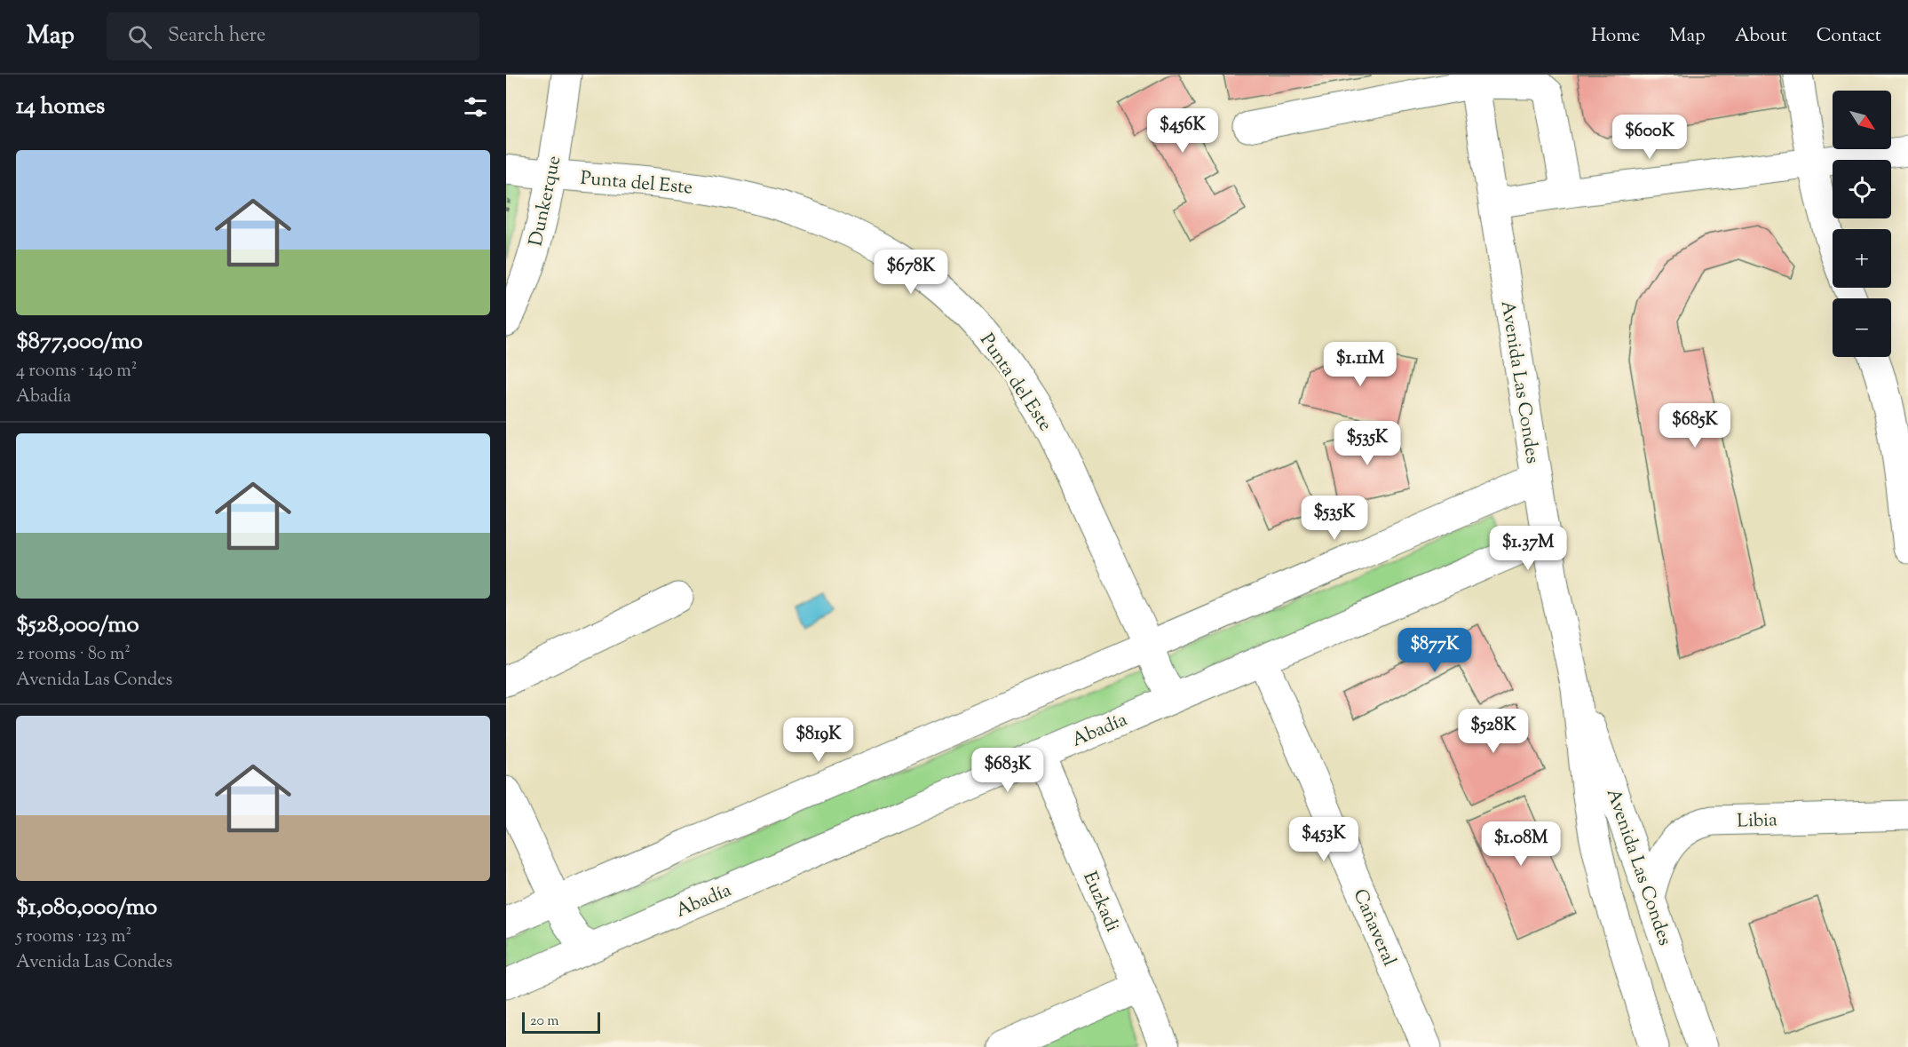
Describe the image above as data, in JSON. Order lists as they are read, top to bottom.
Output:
{
  "streets": {
    "street": [
      "Punta del Este",
      "Dunkerque",
      "Avenida Las Condes",
      "Abadía",
      "Libia",
      "Euzkadi",
      "Cañaveral"
    ]
  },
  "crossings": [
    ["Punta del Este", "Dunkerque"],
    ["Punta del Este", "Abadía"],
    ["Avenida Las Condes", "Abadía"],
    ["Avenida Las Condes", "Libia"],
    ["Abadía", "Euzkadi"],
    ["Abadía", "Cañaveral"]
  ],
  "scale_bar": "20 m",
  "north": "bottom right",
  "page": {
    "header": "Map",
    "search": "Search here",
    "nav": [
      "Home",
      "Map",
      "About",
      "Contact"
    ],
    "heading": "14 homes",
    "map_buttons": ["+", "−"],
    "price": [
      "$456K",
      "$600K",
      "$678K",
      "$1.11M",
      "$685K",
      "$535K",
      "$535K",
      "$1.37M",
      "$877K",
      "$528K",
      "$819K",
      "$683K",
      "$453K",
      "$1.08M"
    ],
    "list": [
      {
        "name": "$877,000/mo",
        "note": "4 rooms · 140 m² · Abadía"
      },
      {
        "name": "$528,000/mo",
        "note": "2 rooms · 80 m² · Avenida Las Condes"
      },
      {
        "name": "$1,080,000/mo",
        "note": "5 rooms · 123 m² · Avenida Las Condes"
      }
    ],
    "scale": "20 m"
  }
}
